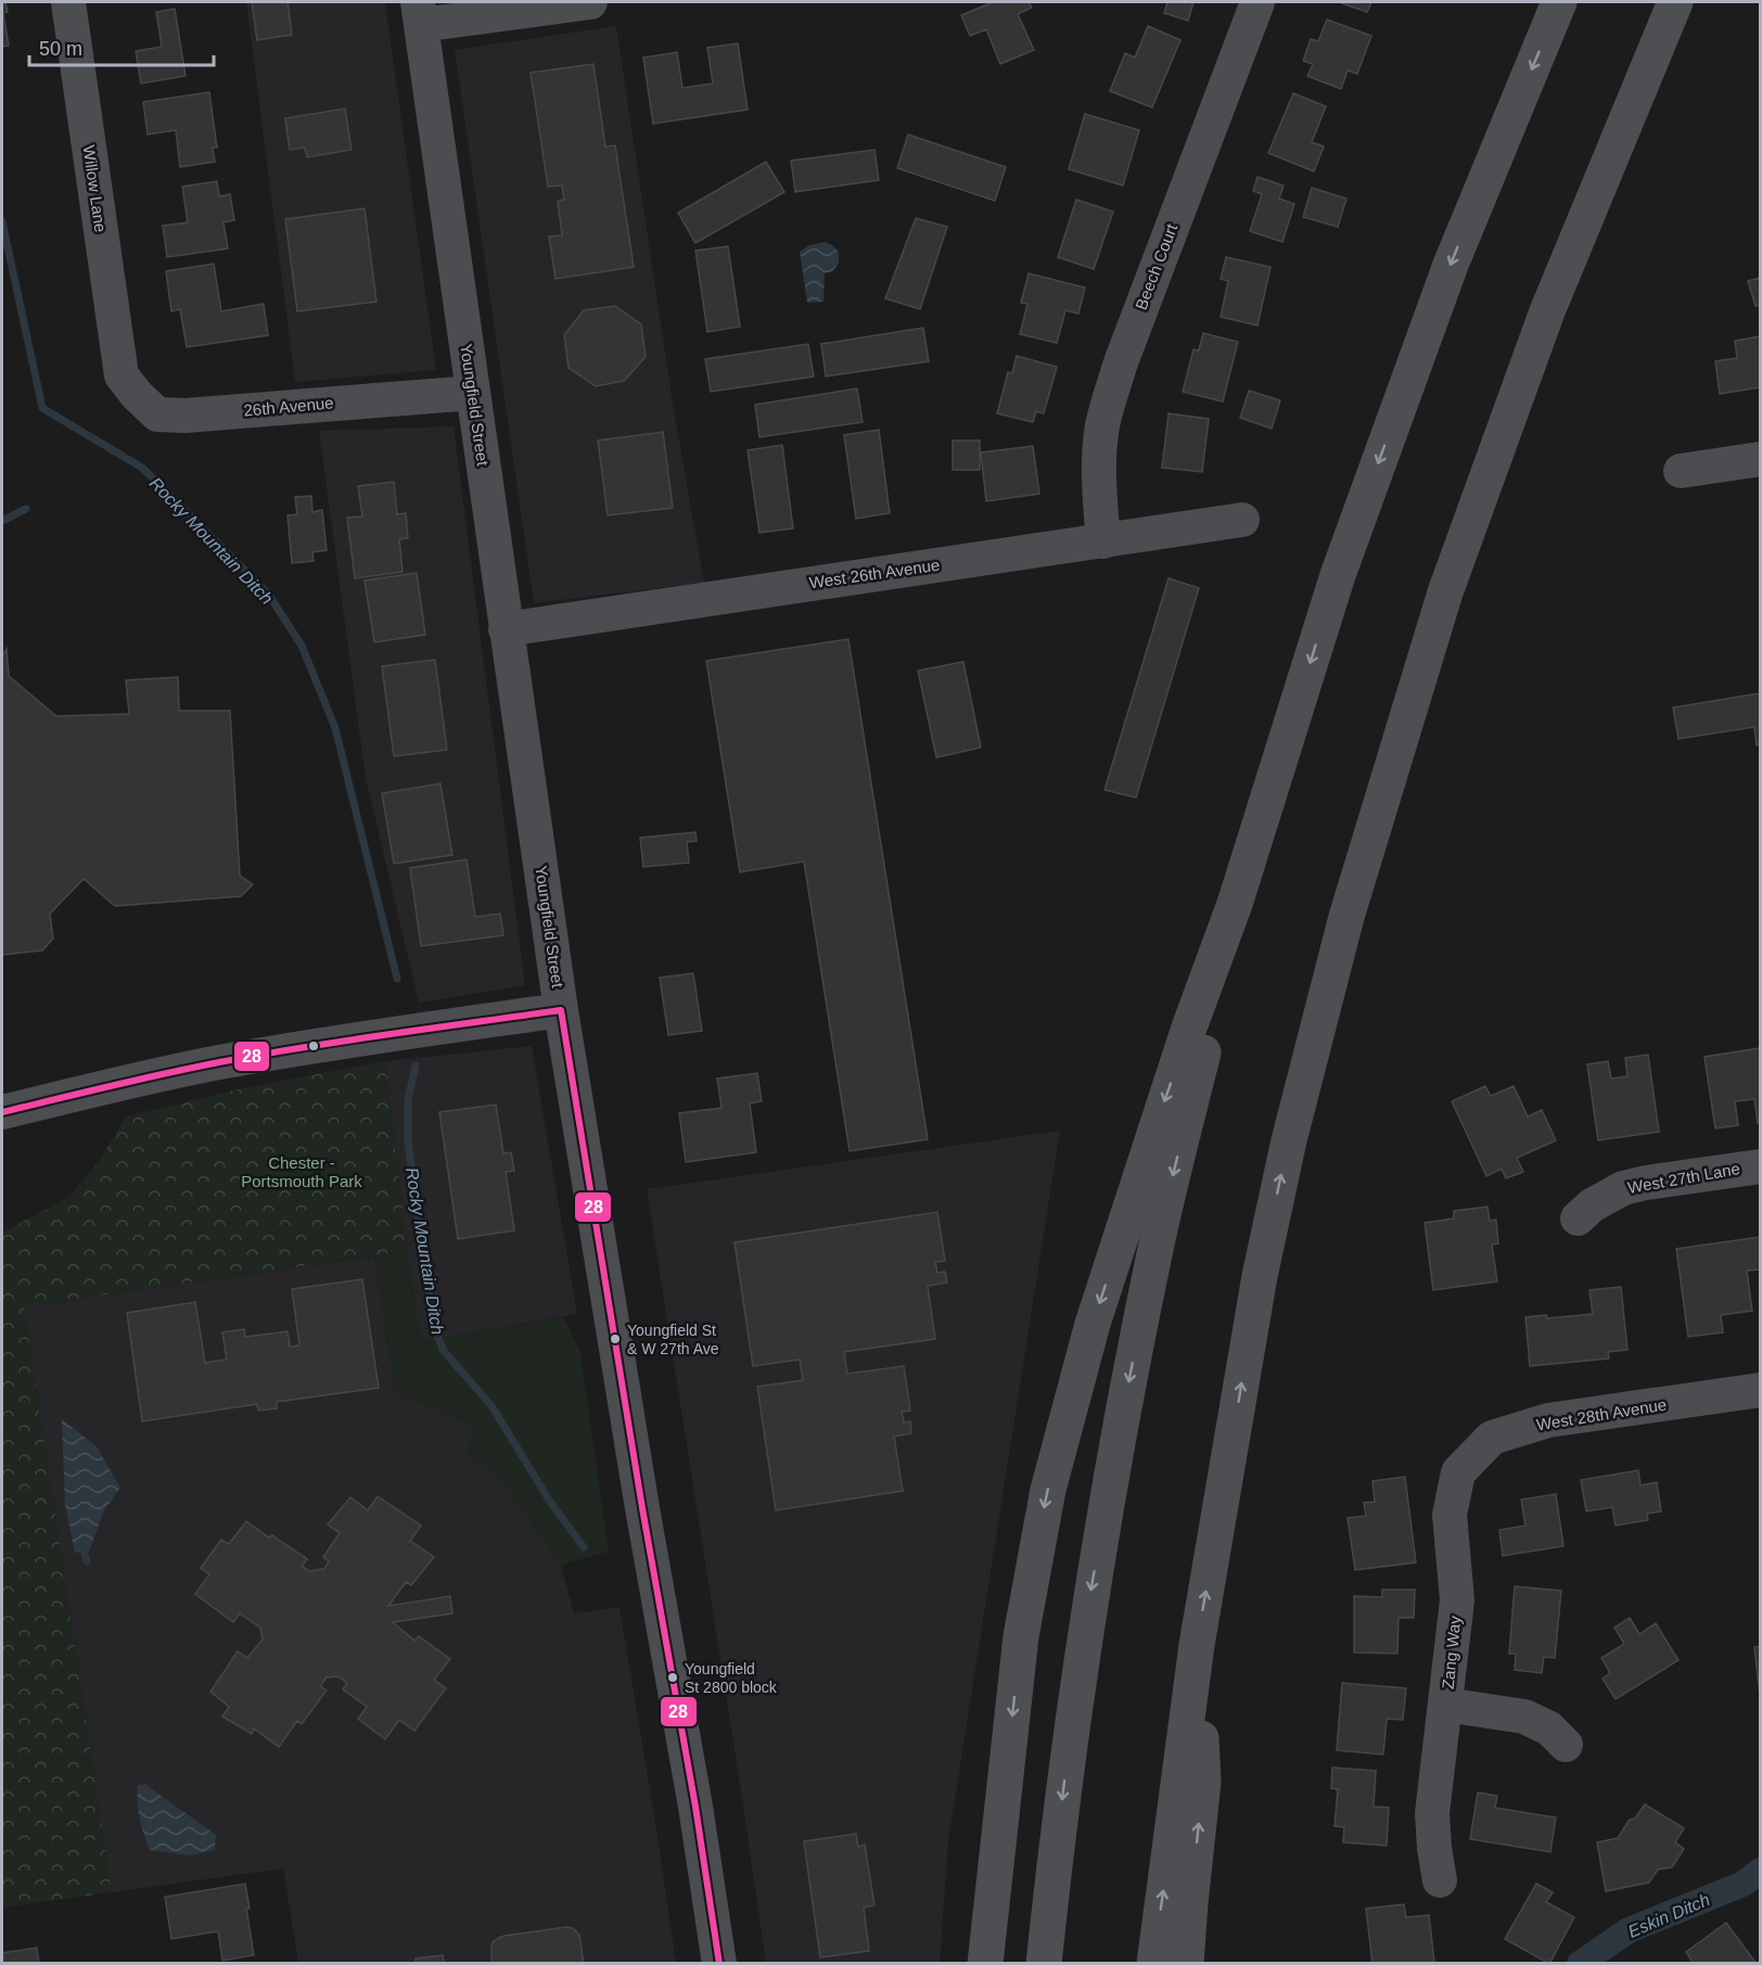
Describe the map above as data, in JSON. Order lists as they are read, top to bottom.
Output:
{
  "streets": {
    "street": [
      "Willow Lane",
      "Beech Court",
      "Youngfield Street",
      "26th Avenue",
      "West 26th Avenue",
      "West 27th Lane",
      "West 28th Avenue",
      "Zang Way"
    ]
  },
  "crossings": [
    ["Willow Lane", "26th Avenue"],
    ["Beech Court", "West 26th Avenue"],
    ["Youngfield Street", "26th Avenue"],
    ["Youngfield Street", "West 26th Avenue"],
    ["West 28th Avenue", "Zang Way"]
  ],
  "water": ["Rocky Mountain Ditch", "Eskin Ditch"],
  "parks": ["Chester - Portsmouth Park"],
  "places": ["Youngfield St & W 27th Ave", "Youngfield St 2800 block"],
  "lines": ["transit line 28"],
  "scale_bar": "50 m"
}
